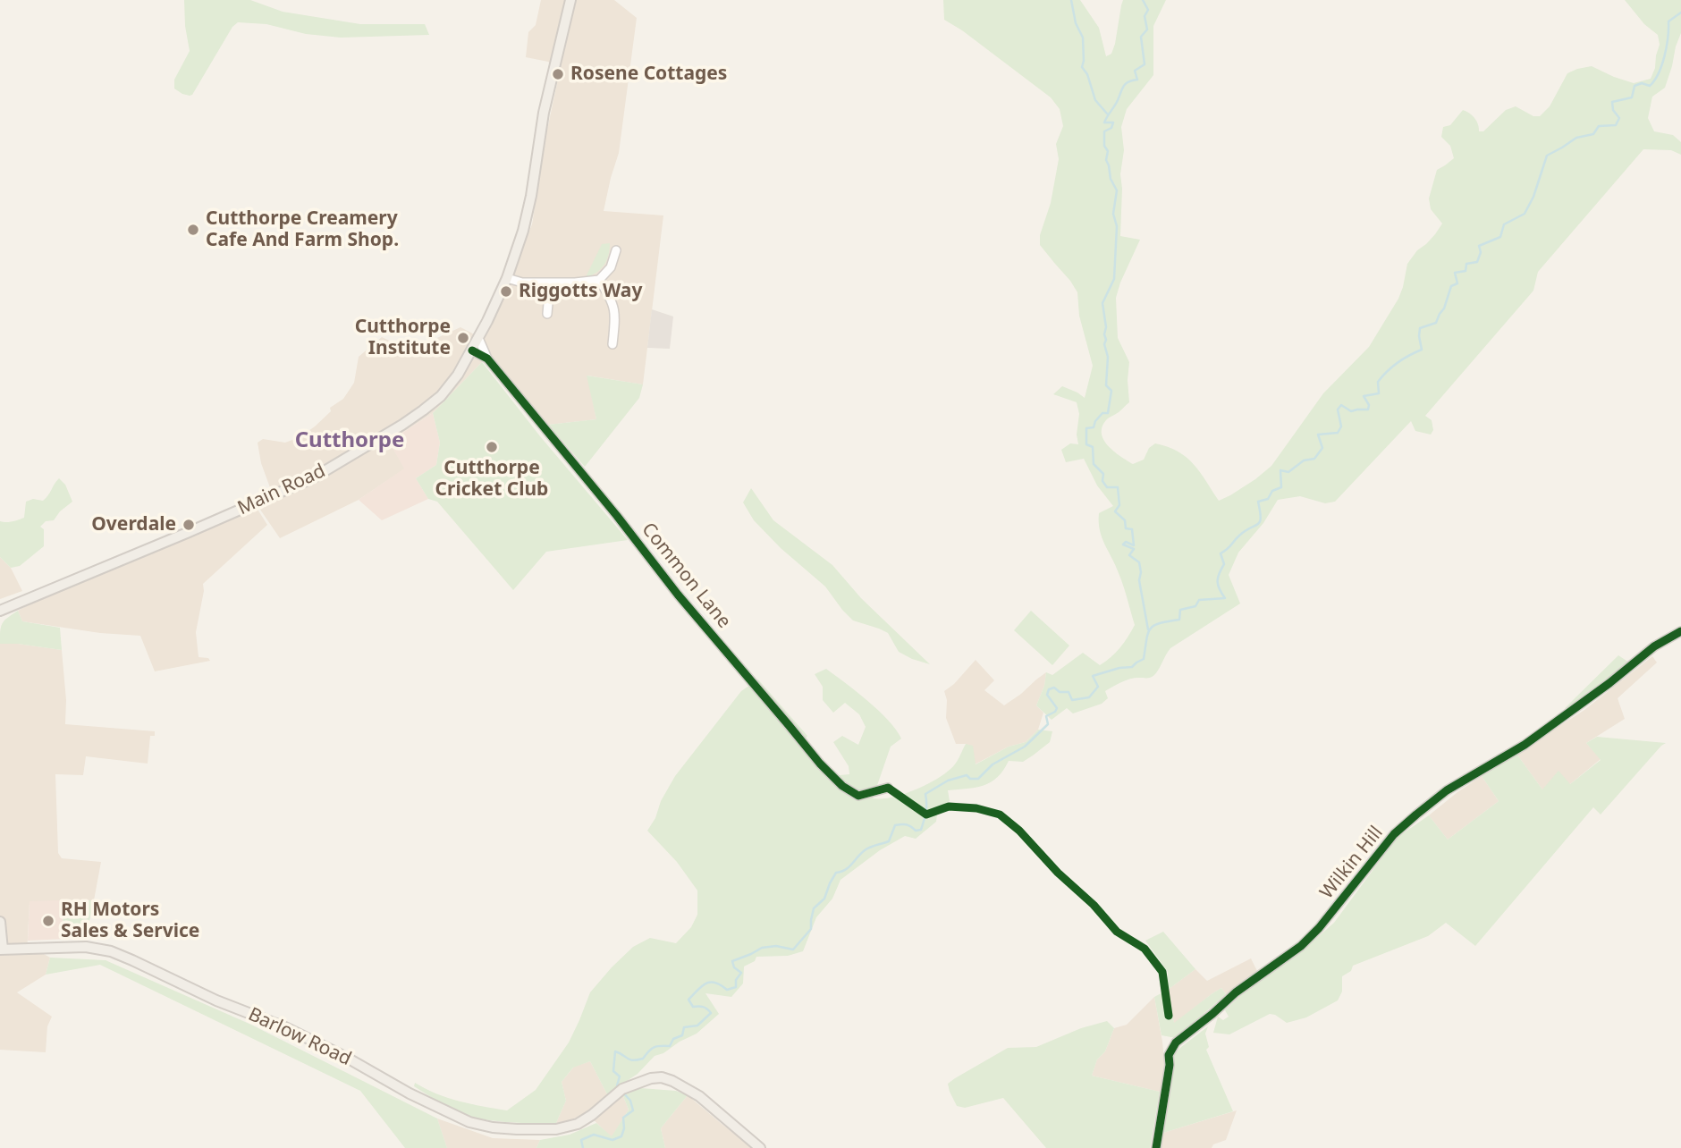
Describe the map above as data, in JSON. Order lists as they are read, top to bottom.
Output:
{
  "streets": {
    "main road": ["Main Road", "Barlow Road"],
    "street": ["Common Lane", "Wilkin Hill"]
  },
  "crossings": [
    ["Main Road", "Common Lane"]
  ],
  "districts": ["Cutthorpe"],
  "places": [
    "Rosene Cottages",
    "Cutthorpe Creamery Cafe And Farm Shop.",
    "Riggotts Way",
    "Cutthorpe Institute",
    "Cutthorpe Cricket Club",
    "Overdale",
    "RH Motors Sales & Service"
  ]
}
